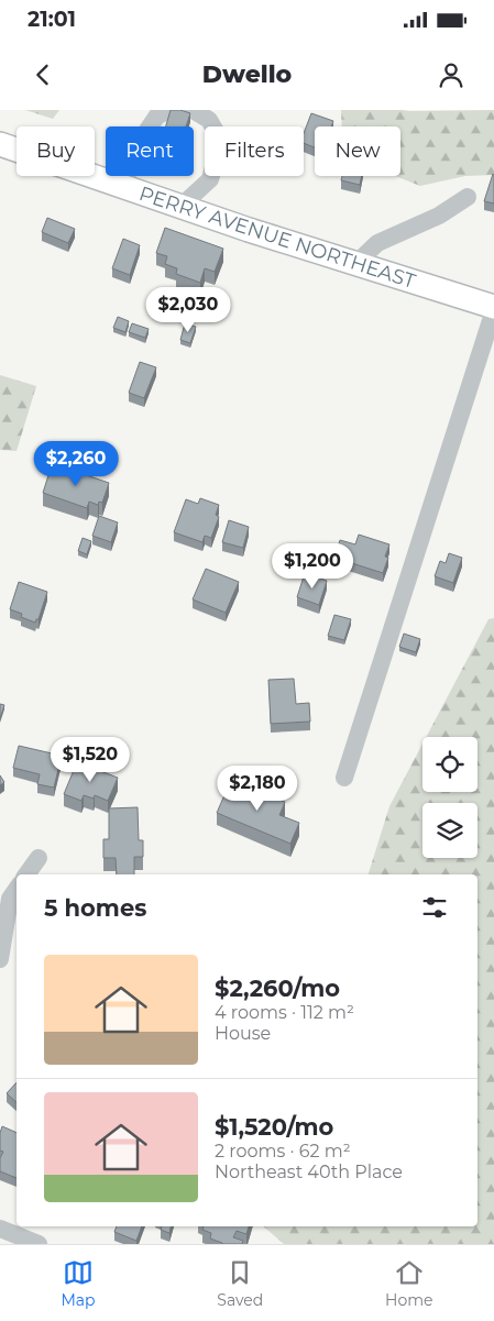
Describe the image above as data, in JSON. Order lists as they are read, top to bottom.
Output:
{
  "streets": {
    "main road": ["PERRY AVENUE NORTHEAST"]
  },
  "page": {
    "status": "21:01",
    "header": "Dwello",
    "chip": [
      "Buy",
      "Rent",
      "Filters",
      "New"
    ],
    "price": [
      "$2,030",
      "$2,260",
      "$1,200",
      "$1,520",
      "$2,180"
    ],
    "heading": "5 homes",
    "list": [
      {
        "name": "$2,260/mo",
        "note": "4 rooms · 112 m² · House"
      },
      {
        "name": "$1,520/mo",
        "note": "2 rooms · 62 m² · Northeast 40th Place"
      }
    ],
    "tabs": ["Map", "Saved", "Home"]
  }
}
